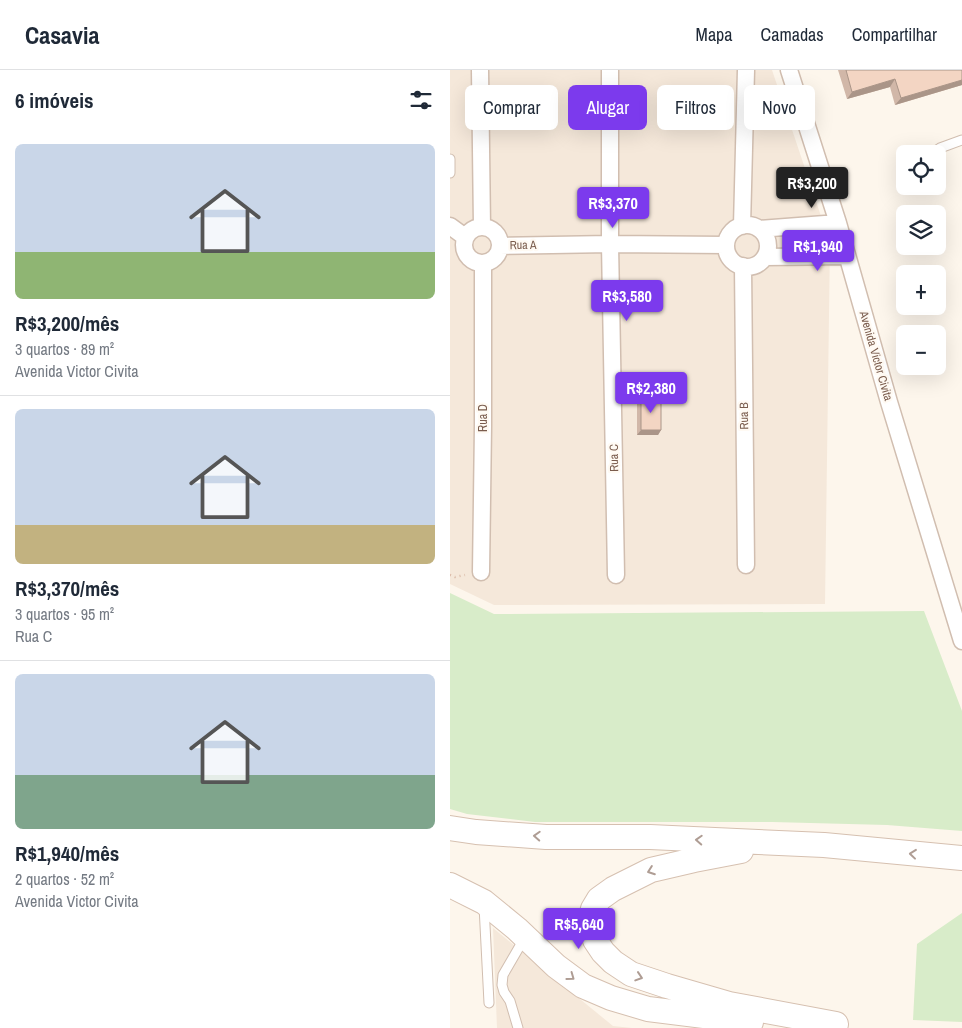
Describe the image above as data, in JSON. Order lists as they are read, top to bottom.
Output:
{
  "streets": {
    "street": [
      "Rua A",
      "Avenida Victor Civita",
      "Rua B",
      "Rua D",
      "Rua C"
    ]
  },
  "crossings": [
    ["Rua A", "Rua B"],
    ["Rua A", "Rua D"],
    ["Rua A", "Rua C"]
  ],
  "page": {
    "header": "Casavia",
    "nav": ["Mapa", "Camadas", "Compartilhar"],
    "heading": "6 imóveis",
    "chip": [
      "Comprar",
      "Alugar",
      "Filtros",
      "Novo"
    ],
    "list": [
      {
        "name": "R$3,200/mês",
        "note": "3 quartos · 89 m² · Avenida Victor Civita"
      },
      {
        "name": "R$3,370/mês",
        "note": "3 quartos · 95 m² · Rua C"
      },
      {
        "name": "R$1,940/mês",
        "note": "2 quartos · 52 m² · Avenida Victor Civita"
      }
    ],
    "map_buttons": ["+", "−"],
    "price": [
      "R$3,200",
      "R$3,370",
      "R$1,940",
      "R$3,580",
      "R$2,380",
      "R$5,640"
    ]
  }
}
